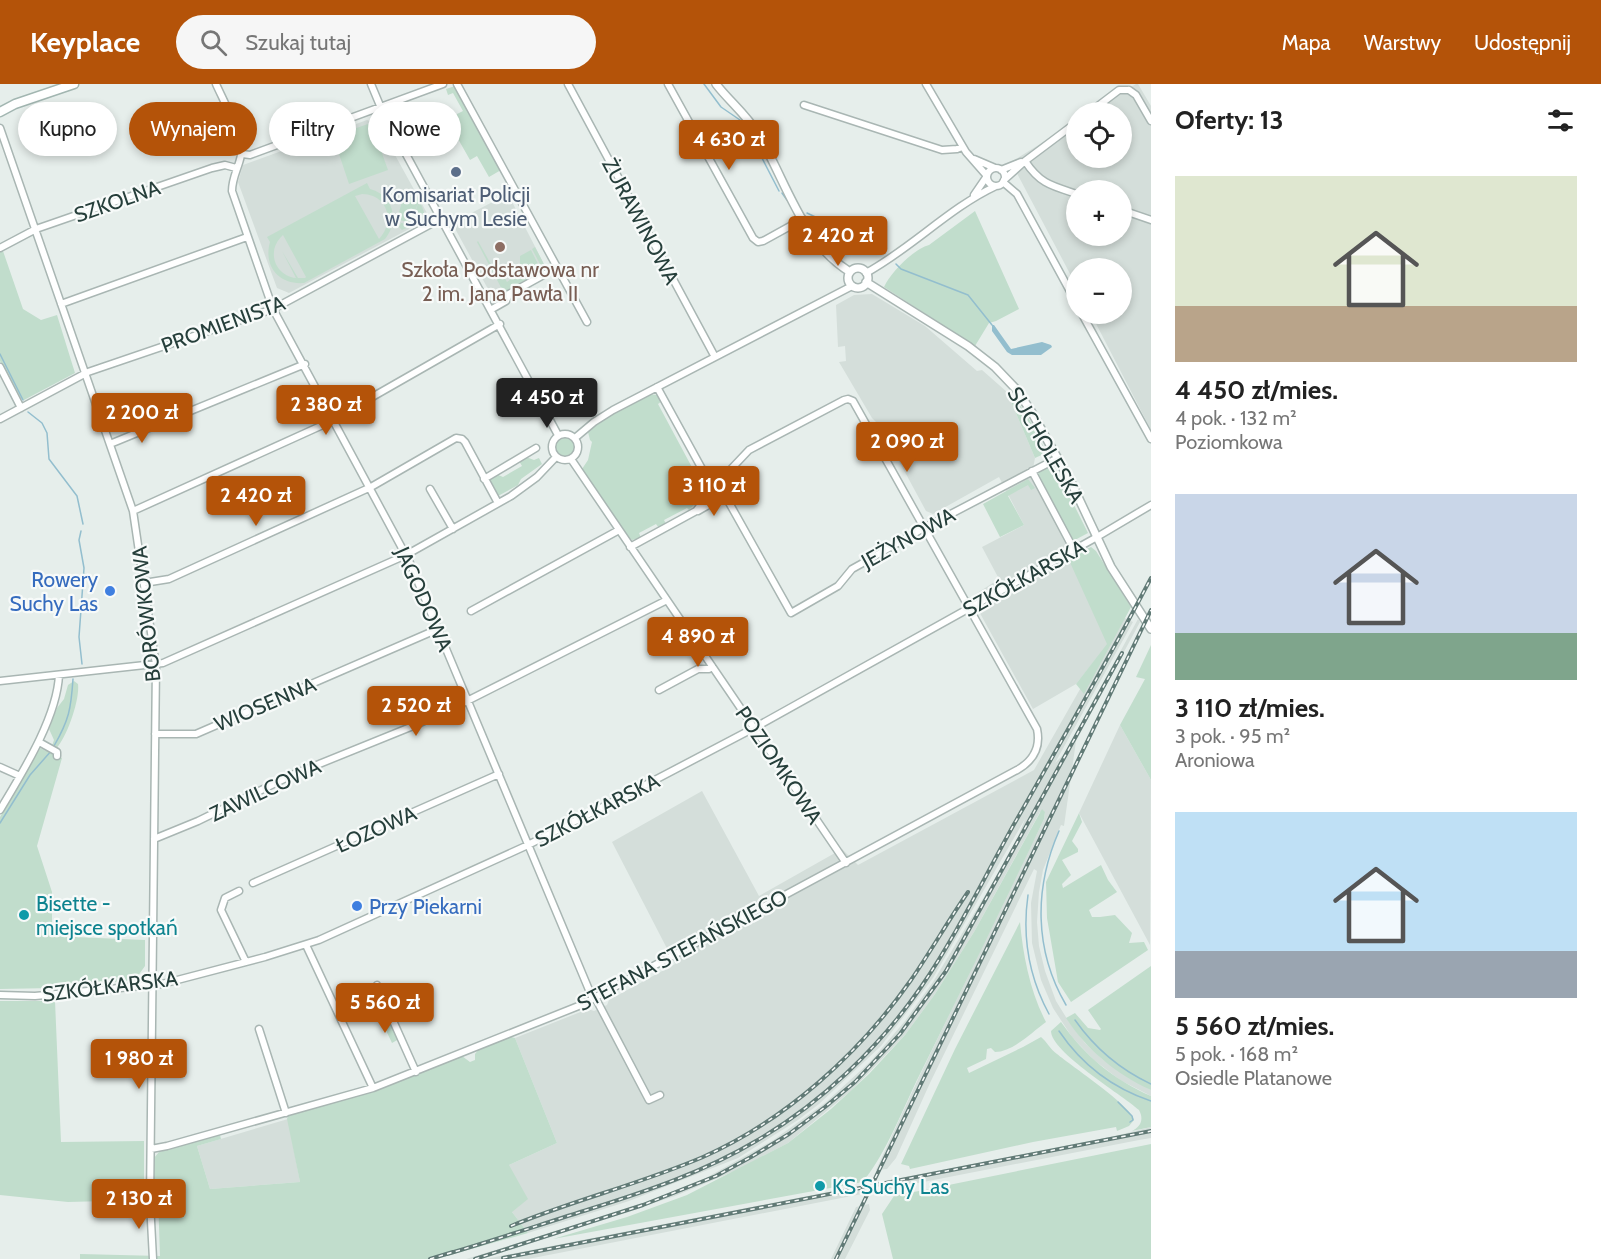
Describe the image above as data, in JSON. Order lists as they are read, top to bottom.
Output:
{
  "streets": {
    "street": [
      "SZKOLNA",
      "ŻURAWINOWA",
      "PROMIENISTA",
      "SUCHOLESKA",
      "JEŻYNOWA",
      "SZKÓŁKARSKA",
      "JAGODOWA",
      "BORÓWKOWA",
      "WIOSENNA",
      "POZIOMKOWA",
      "ZAWILCOWA",
      "ŁOZOWA",
      "STEFANA STEFAŃSKIEGO"
    ]
  },
  "crossings": [
    ["SZKOLNA", "JAGODOWA"],
    ["SZKOLNA", "BORÓWKOWA"],
    ["PROMIENISTA", "JAGODOWA"],
    ["PROMIENISTA", "BORÓWKOWA"],
    ["SUCHOLESKA", "JEŻYNOWA"],
    ["SUCHOLESKA", "SZKÓŁKARSKA"],
    ["JEŻYNOWA", "STEFANA STEFAŃSKIEGO"],
    ["SZKÓŁKARSKA", "JAGODOWA"],
    ["SZKÓŁKARSKA", "BORÓWKOWA"],
    ["SZKÓŁKARSKA", "POZIOMKOWA"],
    ["SZKÓŁKARSKA", "STEFANA STEFAŃSKIEGO"],
    ["JAGODOWA", "WIOSENNA"],
    ["JAGODOWA", "ZAWILCOWA"],
    ["JAGODOWA", "ŁOZOWA"],
    ["JAGODOWA", "STEFANA STEFAŃSKIEGO"],
    ["BORÓWKOWA", "WIOSENNA"],
    ["BORÓWKOWA", "ZAWILCOWA"],
    ["BORÓWKOWA", "STEFANA STEFAŃSKIEGO"],
    ["POZIOMKOWA", "ZAWILCOWA"],
    ["POZIOMKOWA", "STEFANA STEFAŃSKIEGO"]
  ],
  "places": [
    "Komisariat Policji w Suchym Lesie",
    "Szkoła Podstawowa nr 2 im. Jana Pawła II",
    "Rowery Suchy Las",
    "Przy Piekarni",
    "Bisette - miejsce spotkań",
    "KS Suchy Las"
  ],
  "page": {
    "header": "Keyplace",
    "search": "Szukaj tutaj",
    "nav": ["Mapa", "Warstwy", "Udostępnij"],
    "heading": "Oferty: 13",
    "map_buttons": ["+", "−"],
    "chip": [
      "Kupno",
      "Wynajem",
      "Filtry",
      "Nowe"
    ],
    "price": [
      "4 630 zł",
      "2 420 zł",
      "4 450 zł",
      "2 380 zł",
      "2 200 zł",
      "2 090 zł",
      "3 110 zł",
      "2 420 zł",
      "4 890 zł",
      "2 520 zł",
      "5 560 zł",
      "1 980 zł",
      "2 130 zł"
    ],
    "list": [
      {
        "name": "4 450 zł/mies.",
        "note": "4 pok. · 132 m² · Poziomkowa"
      },
      {
        "name": "3 110 zł/mies.",
        "note": "3 pok. · 95 m² · Aroniowa"
      },
      {
        "name": "5 560 zł/mies.",
        "note": "5 pok. · 168 m² · Osiedle Platanowe"
      }
    ]
  }
}
